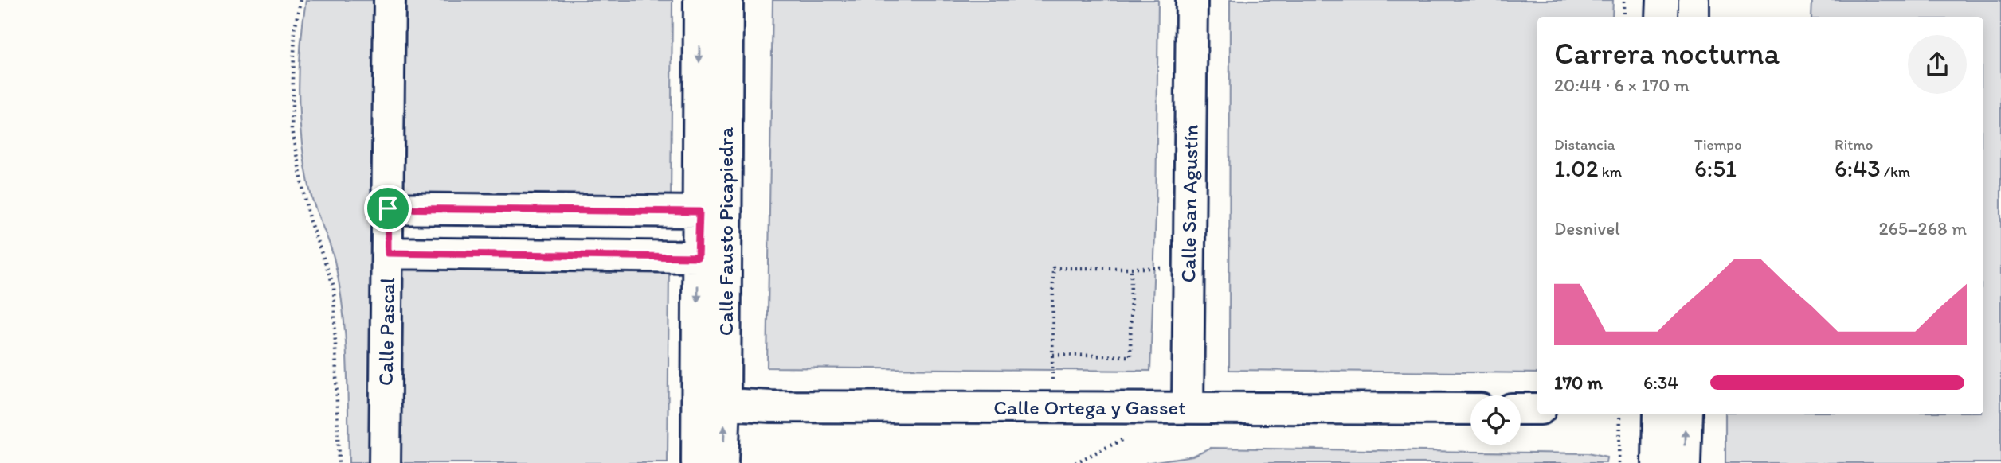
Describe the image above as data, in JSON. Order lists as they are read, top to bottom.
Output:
{
  "streets": {
    "street": [
      "Calle San Agustín",
      "Calle Fausto Picapiedra",
      "Calle Pascal",
      "Calle Ortega y Gasset"
    ]
  },
  "crossings": [
    ["Calle San Agustín", "Calle Ortega y Gasset"],
    ["Calle Fausto Picapiedra", "Calle Ortega y Gasset"]
  ],
  "page": {
    "heading": ["Carrera nocturna", "20:44 · 6 × 170 m"],
    "stats": [
      ["Distancia", "1.02 km"],
      ["Tiempo", "6:51"],
      ["Ritmo", "6:43 /km"]
    ],
    "chart": ["Desnivel", "265–268 m"],
    "list": [
      {
        "name": "170 m",
        "note": "6:34"
      }
    ]
  }
}
